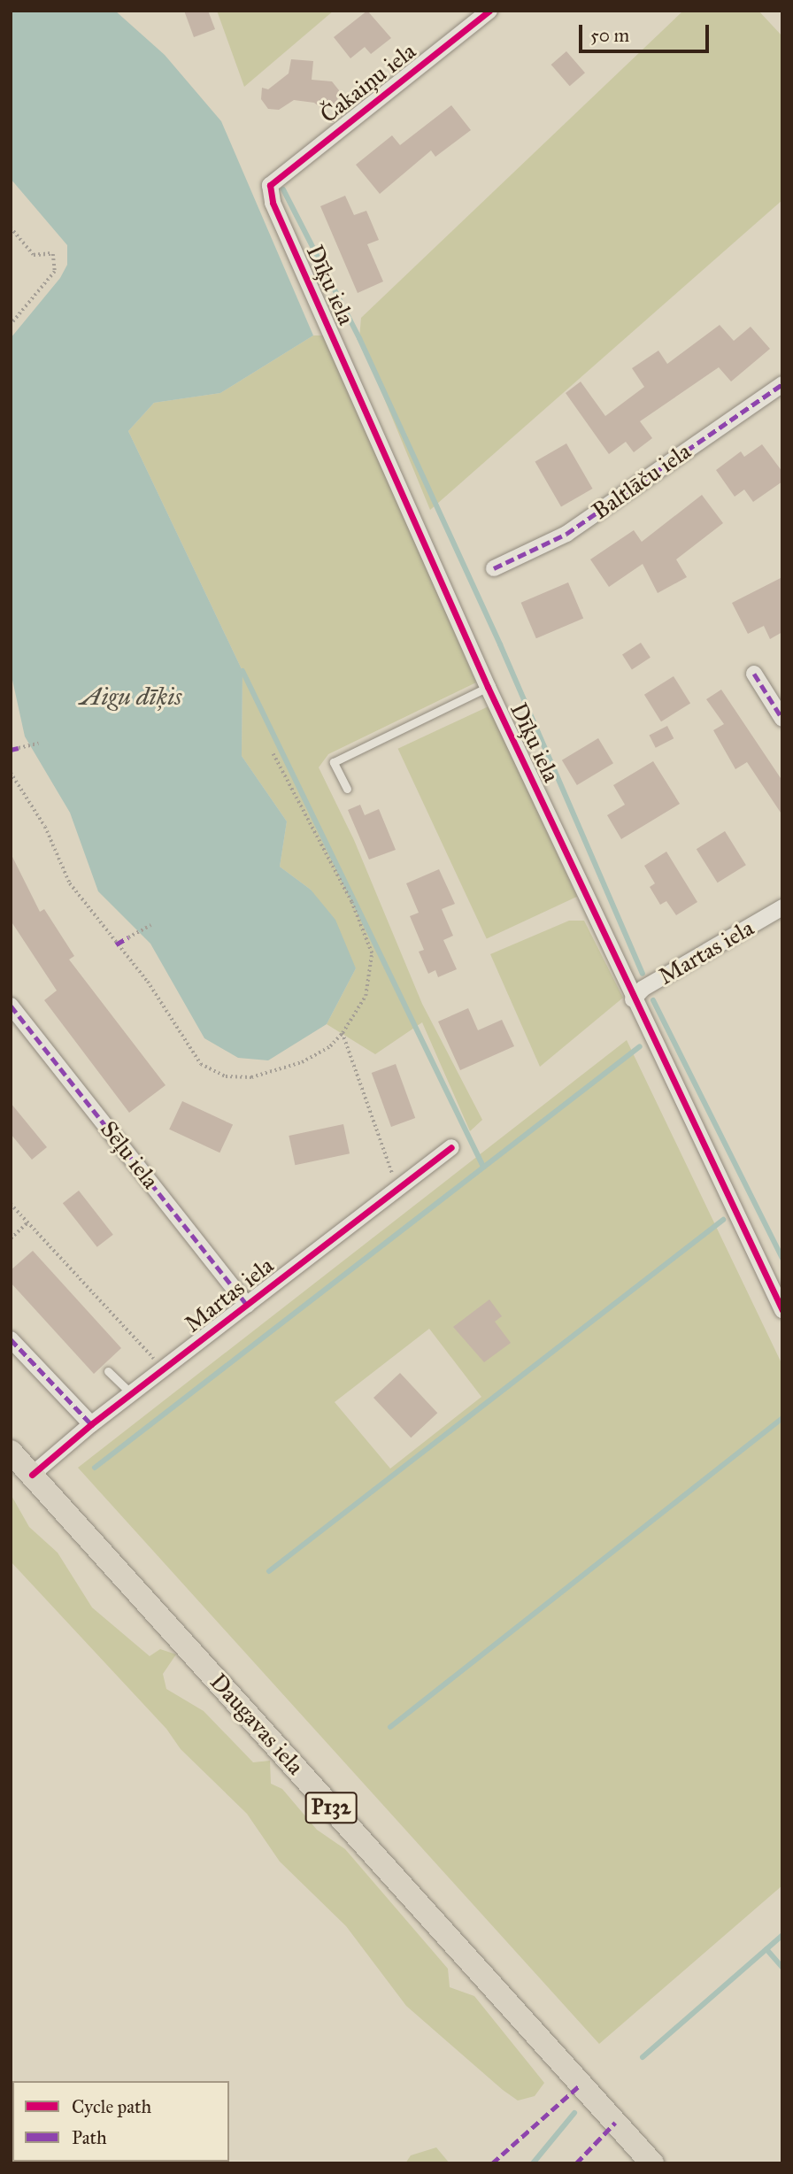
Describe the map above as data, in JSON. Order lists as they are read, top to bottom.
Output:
{
  "streets": {
    "main road": ["Daugavas iela", "P132"],
    "street": [
      "Čakaiņu iela",
      "Dīķu iela",
      "Baltlāču iela",
      "Martas iela",
      "Sēļu iela"
    ]
  },
  "crossings": [
    ["Čakaiņu iela", "Dīķu iela"],
    ["Dīķu iela", "Martas iela"],
    ["Martas iela", "Sēļu iela"],
    ["Martas iela", "Daugavas iela"]
  ],
  "water": ["Aigu dīķis"],
  "legend": ["Cycle path", "Path"],
  "scale_bar": "50 m"
}
